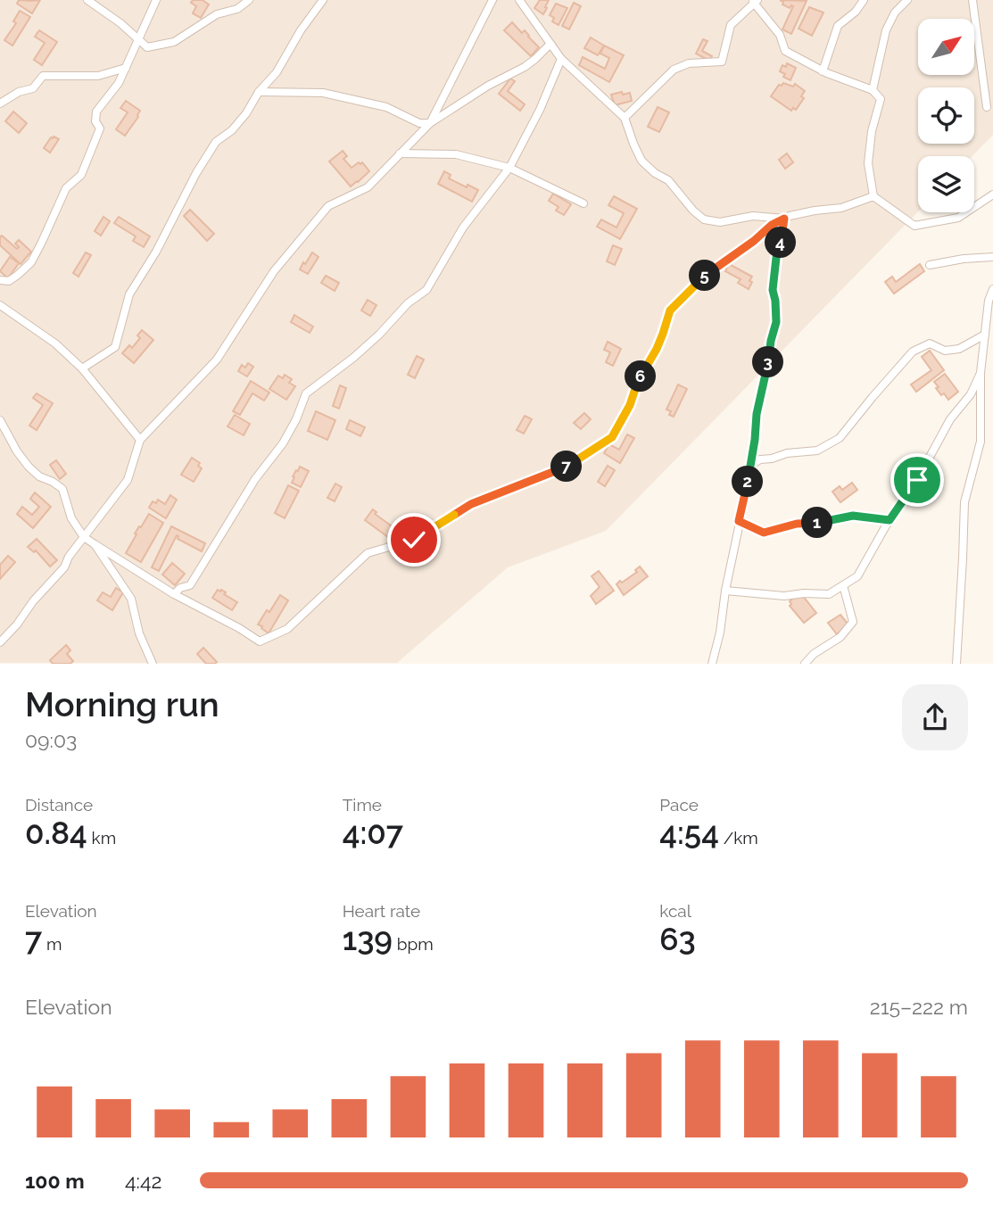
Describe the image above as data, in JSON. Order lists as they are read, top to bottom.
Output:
{
  "north": "top right",
  "page": {
    "pins": [
      "4",
      "5",
      "3",
      "6",
      "7",
      "2",
      "1"
    ],
    "heading": ["Morning run", "09:03"],
    "stats": [
      ["Distance", "0.84 km"],
      ["Time", "4:07"],
      ["Pace", "4:54 /km"],
      ["Elevation", "7 m"],
      ["Heart rate", "139 bpm"],
      ["kcal", "63"]
    ],
    "chart": ["Elevation", "215–222 m"],
    "list": [
      {
        "name": "100 m",
        "note": "4:42"
      }
    ]
  }
}
